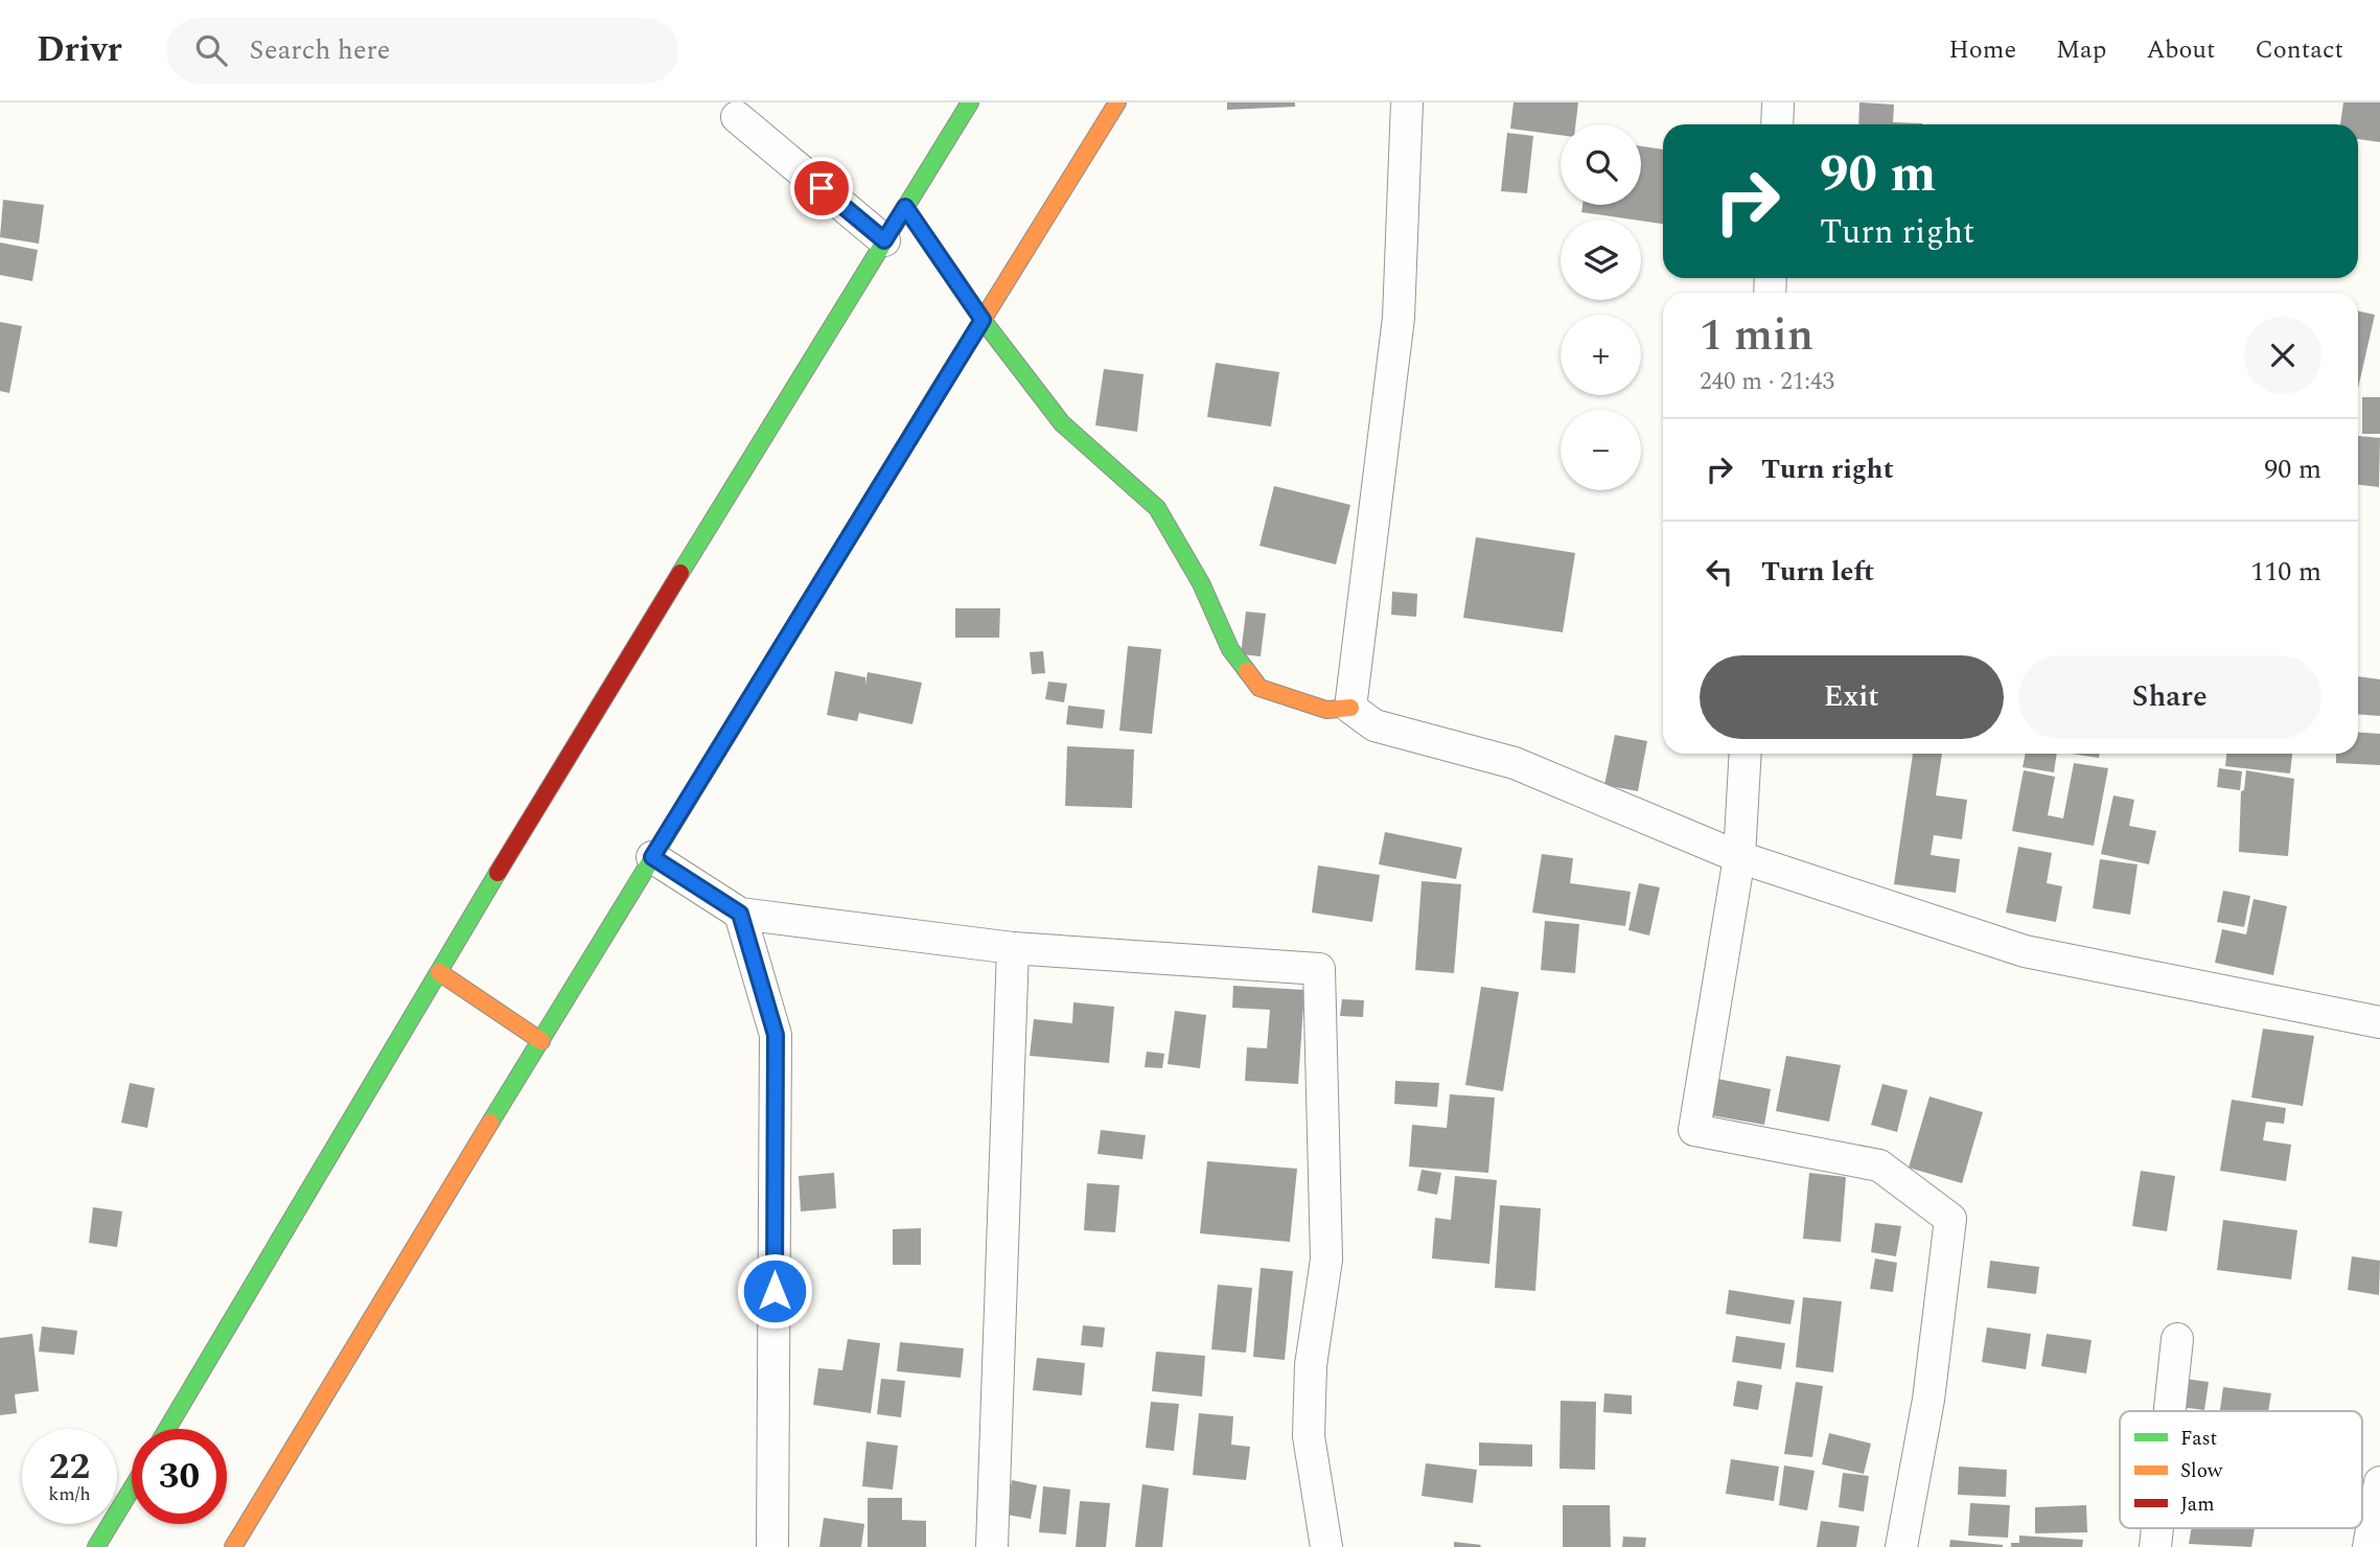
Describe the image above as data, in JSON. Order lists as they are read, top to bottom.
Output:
{
  "legend": ["Fast", "Slow", "Jam"],
  "page": {
    "header": "Drivr",
    "search": "Search here",
    "nav": [
      "Home",
      "Map",
      "About",
      "Contact"
    ],
    "map_buttons": ["+", "−"],
    "turn": ["90 m", "Turn right"],
    "heading": ["1 min", "240 m · 21:43"],
    "list": [
      {
        "name": "Turn right",
        "value": "90 m"
      },
      {
        "name": "Turn left",
        "value": "110 m"
      }
    ],
    "buttons": ["Exit", "Share"],
    "speed": "22 km/h",
    "limit": "30"
  }
}
